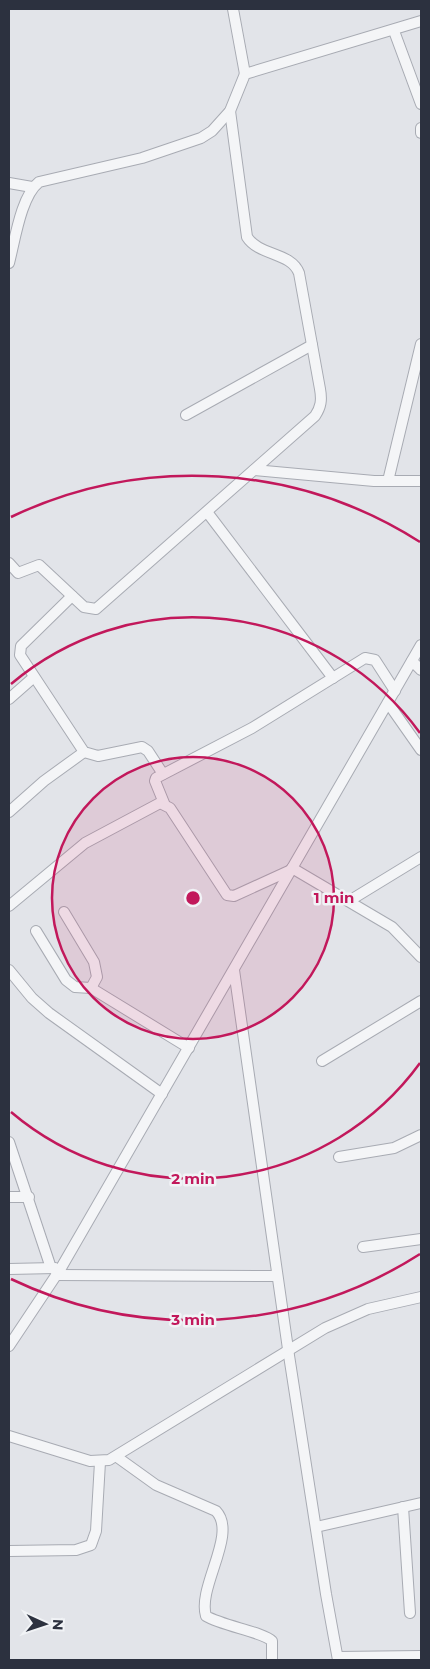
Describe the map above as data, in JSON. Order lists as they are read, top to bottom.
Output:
{
  "north": "right",
  "rings": ["1 min", "2 min", "3 min"]
}
